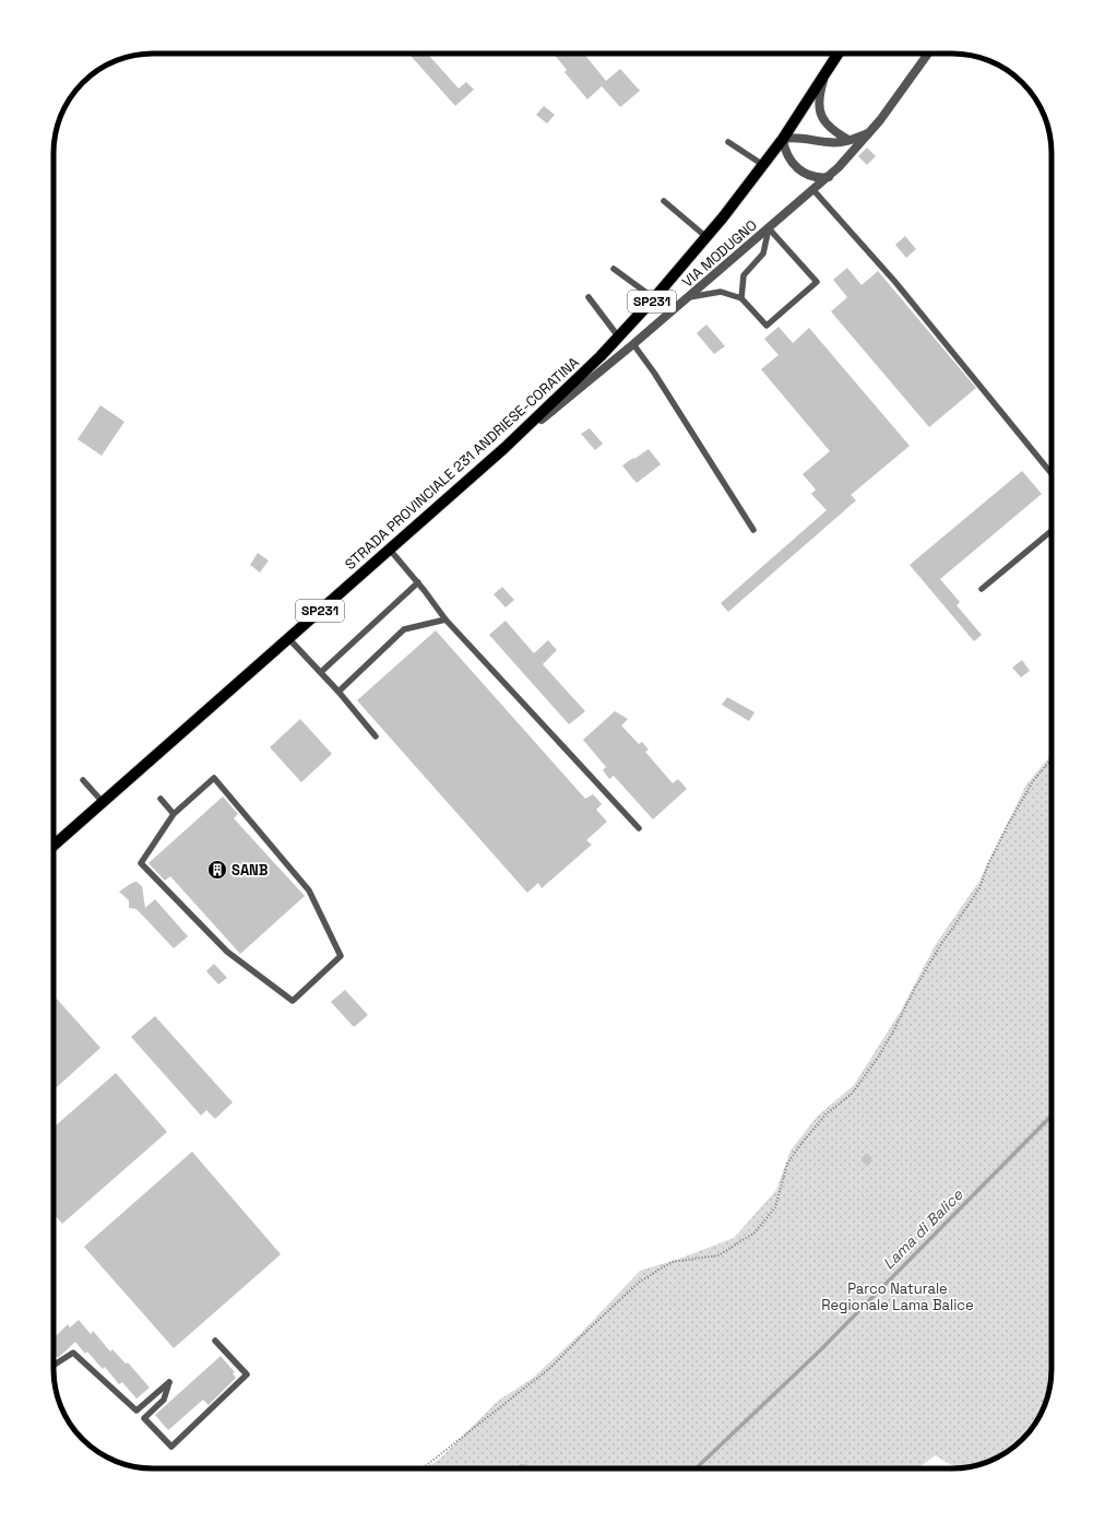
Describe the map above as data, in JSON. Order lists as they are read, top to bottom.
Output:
{
  "streets": {
    "main road": ["SP231", "STRADA PROVINCIALE 231 ANDRIESE-CORATINA"],
    "street": ["VIA MODUGNO"]
  },
  "crossings": [
    ["VIA MODUGNO", "STRADA PROVINCIALE 231 ANDRIESE-CORATINA"]
  ],
  "water": ["Lama di Balice"],
  "parks": ["Parco Naturale Regionale Lama Balice"],
  "places": {
    "building": ["SANB"]
  }
}
